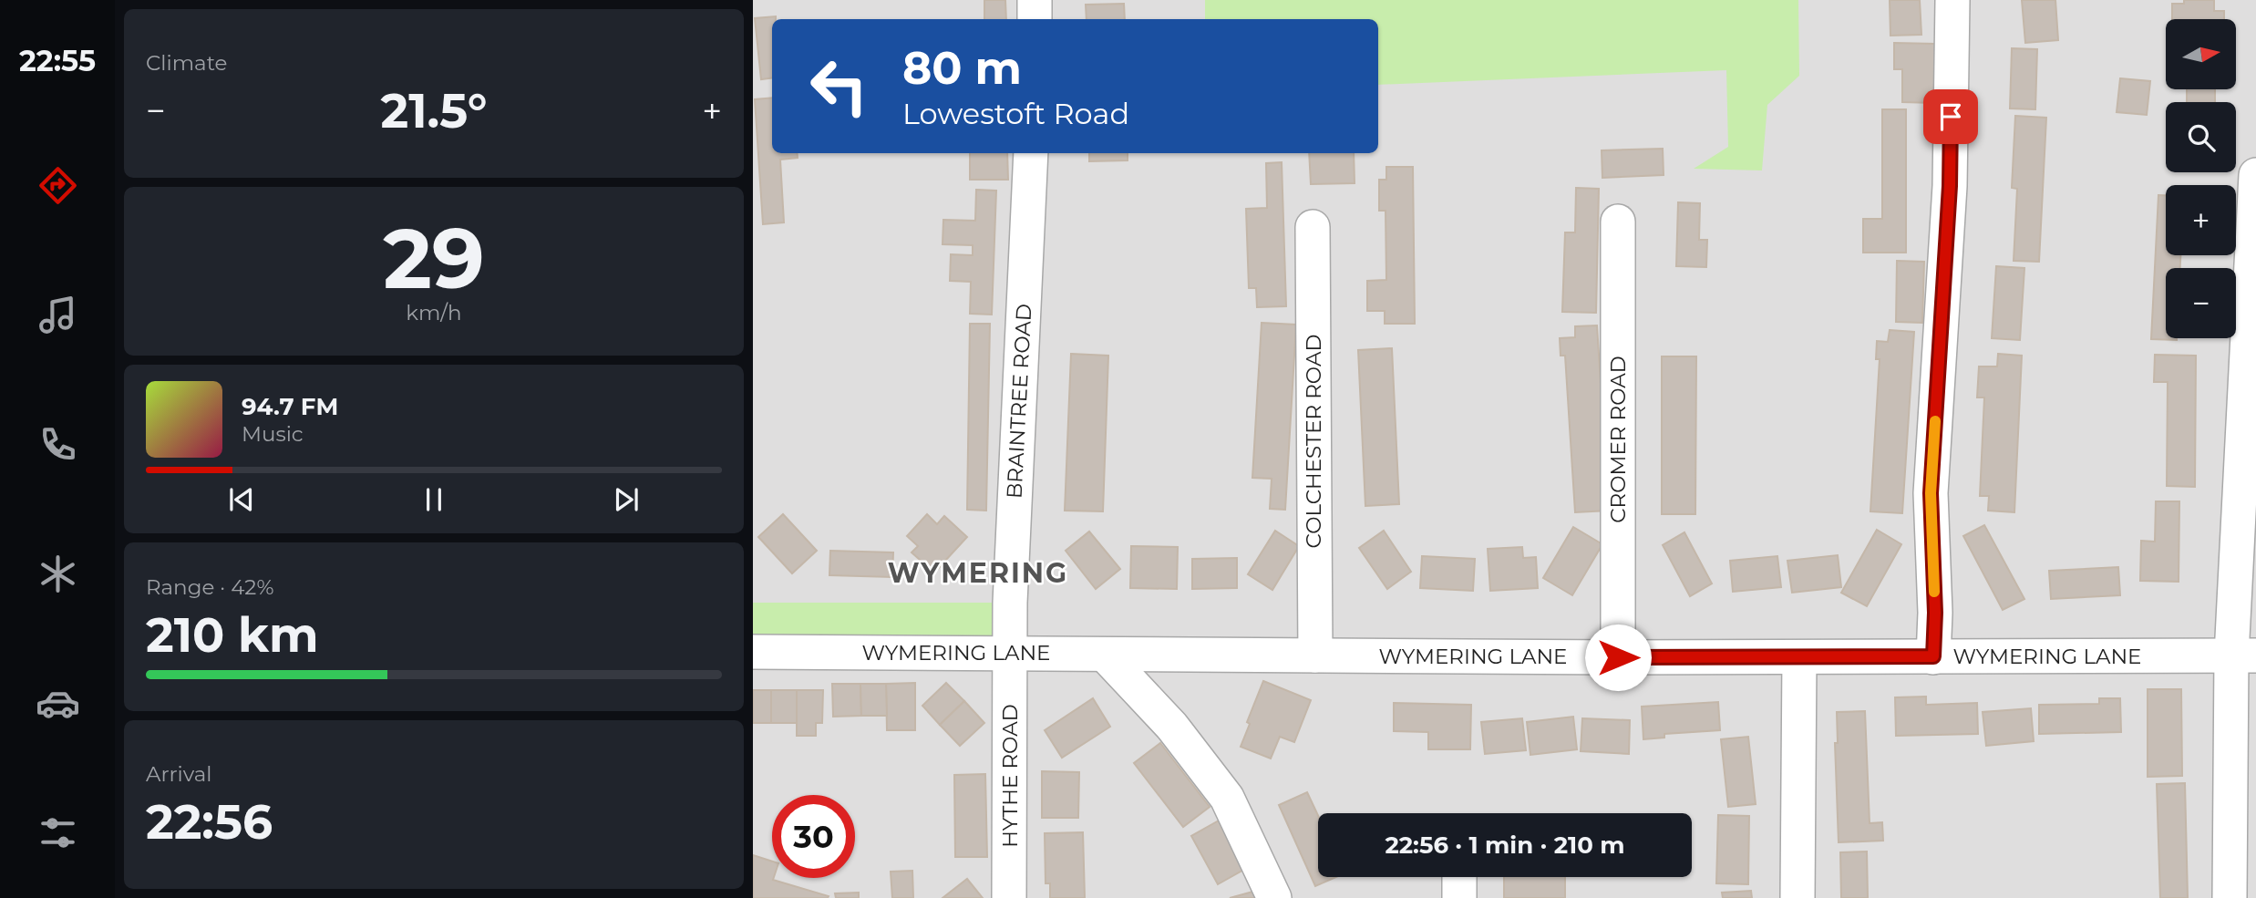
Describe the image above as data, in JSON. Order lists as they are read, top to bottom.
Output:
{
  "streets": {
    "street": [
      "BRAINTREE ROAD",
      "CROMER ROAD",
      "COLCHESTER ROAD",
      "WYMERING LANE",
      "HYTHE ROAD"
    ]
  },
  "crossings": [
    ["BRAINTREE ROAD", "WYMERING LANE"],
    ["BRAINTREE ROAD", "HYTHE ROAD"],
    ["CROMER ROAD", "WYMERING LANE"],
    ["COLCHESTER ROAD", "WYMERING LANE"],
    ["WYMERING LANE", "HYTHE ROAD"]
  ],
  "districts": ["WYMERING"],
  "north": "right",
  "page": {
    "tabs": "22:55",
    "tile": [
      "Climate",
      ["29", "km/h"],
      ["Range · 42%", "210 km"],
      ["Arrival", "22:56"]
    ],
    "map_buttons": ["+", "−"],
    "turn": ["80 m", "Lowestoft Road"],
    "heat": ["−", "21.5°", "+"],
    "song": ["94.7 FM", "Music"],
    "limit": "30",
    "trip": "22:56 · 1 min · 210 m"
  }
}
